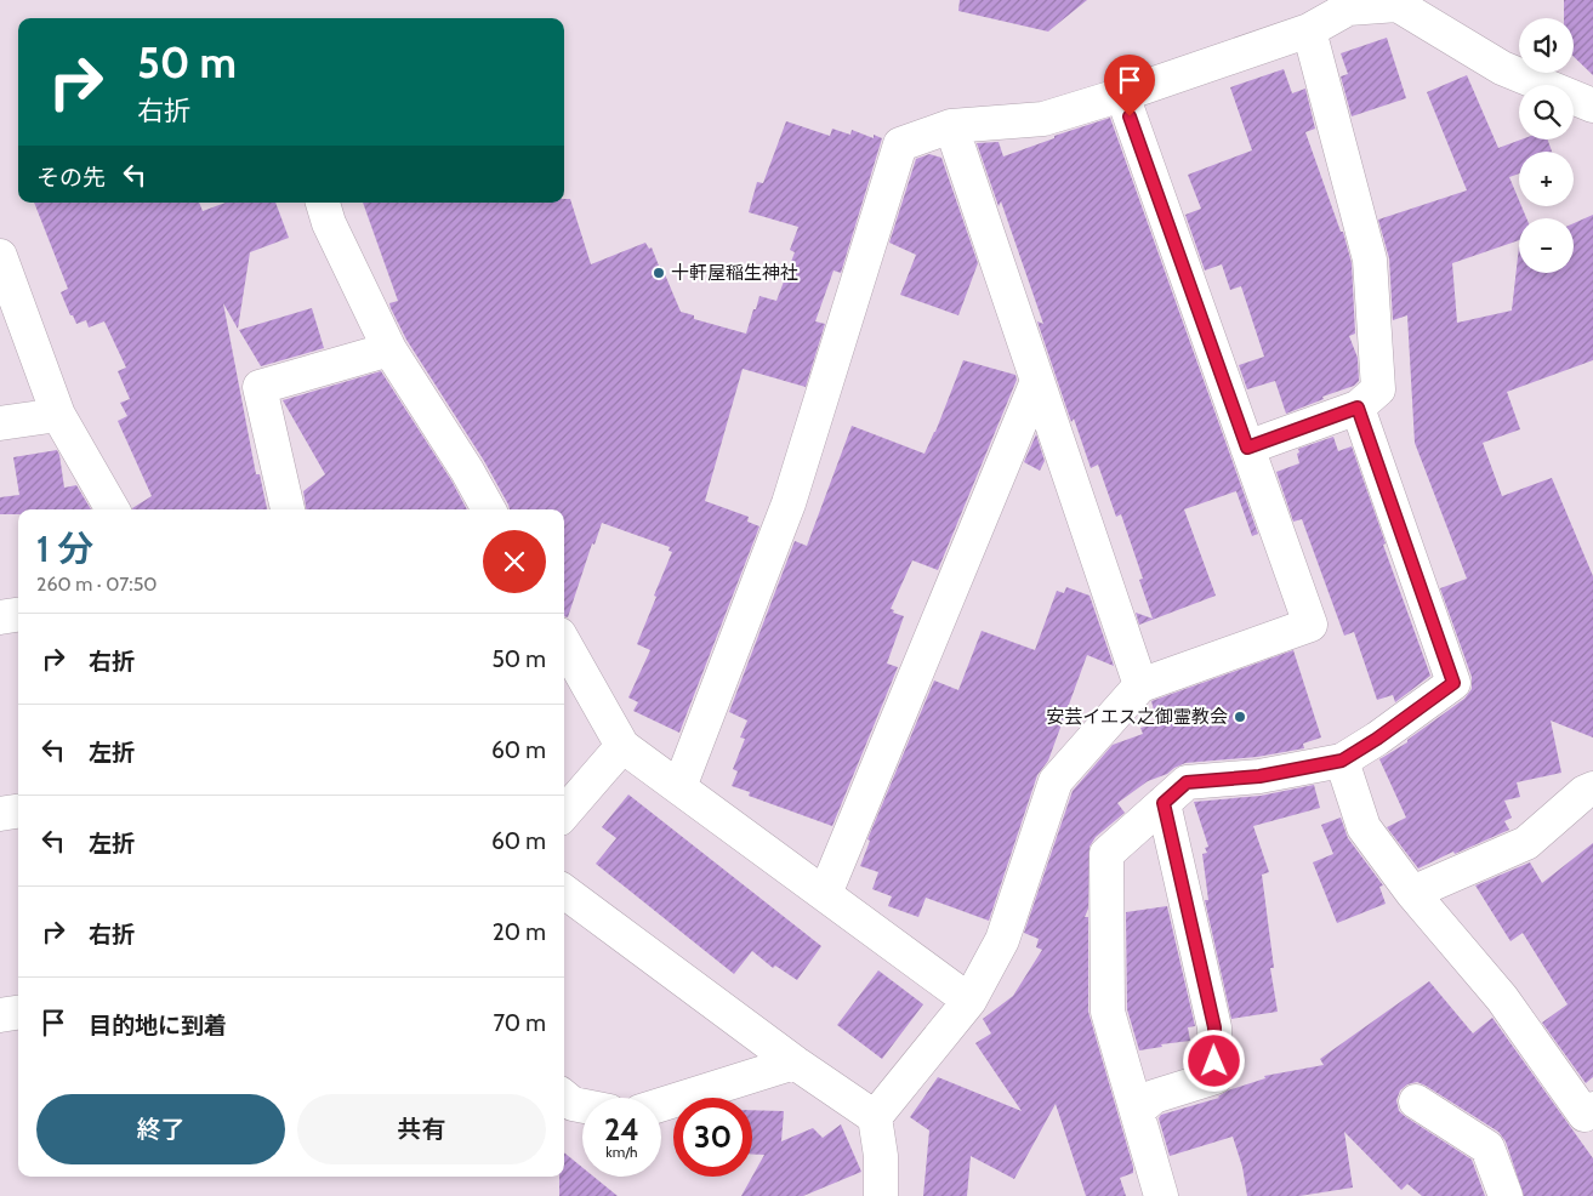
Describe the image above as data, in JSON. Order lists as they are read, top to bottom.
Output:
{
  "places": ["十軒屋稲生神社", "安芸イエス之御霊教会"],
  "page": {
    "map_buttons": ["+", "−"],
    "turn": ["50 m", "右折"],
    "then": "その先",
    "heading": ["1 分", "260 m · 07:50"],
    "list": [
      {
        "name": "右折",
        "value": "50 m"
      },
      {
        "name": "左折",
        "value": "60 m"
      },
      {
        "name": "左折",
        "value": "60 m"
      },
      {
        "name": "右折",
        "value": "20 m"
      },
      {
        "name": "目的地に到着",
        "value": "70 m"
      }
    ],
    "buttons": ["終了", "共有"],
    "speed": "24 km/h",
    "limit": "30"
  }
}
